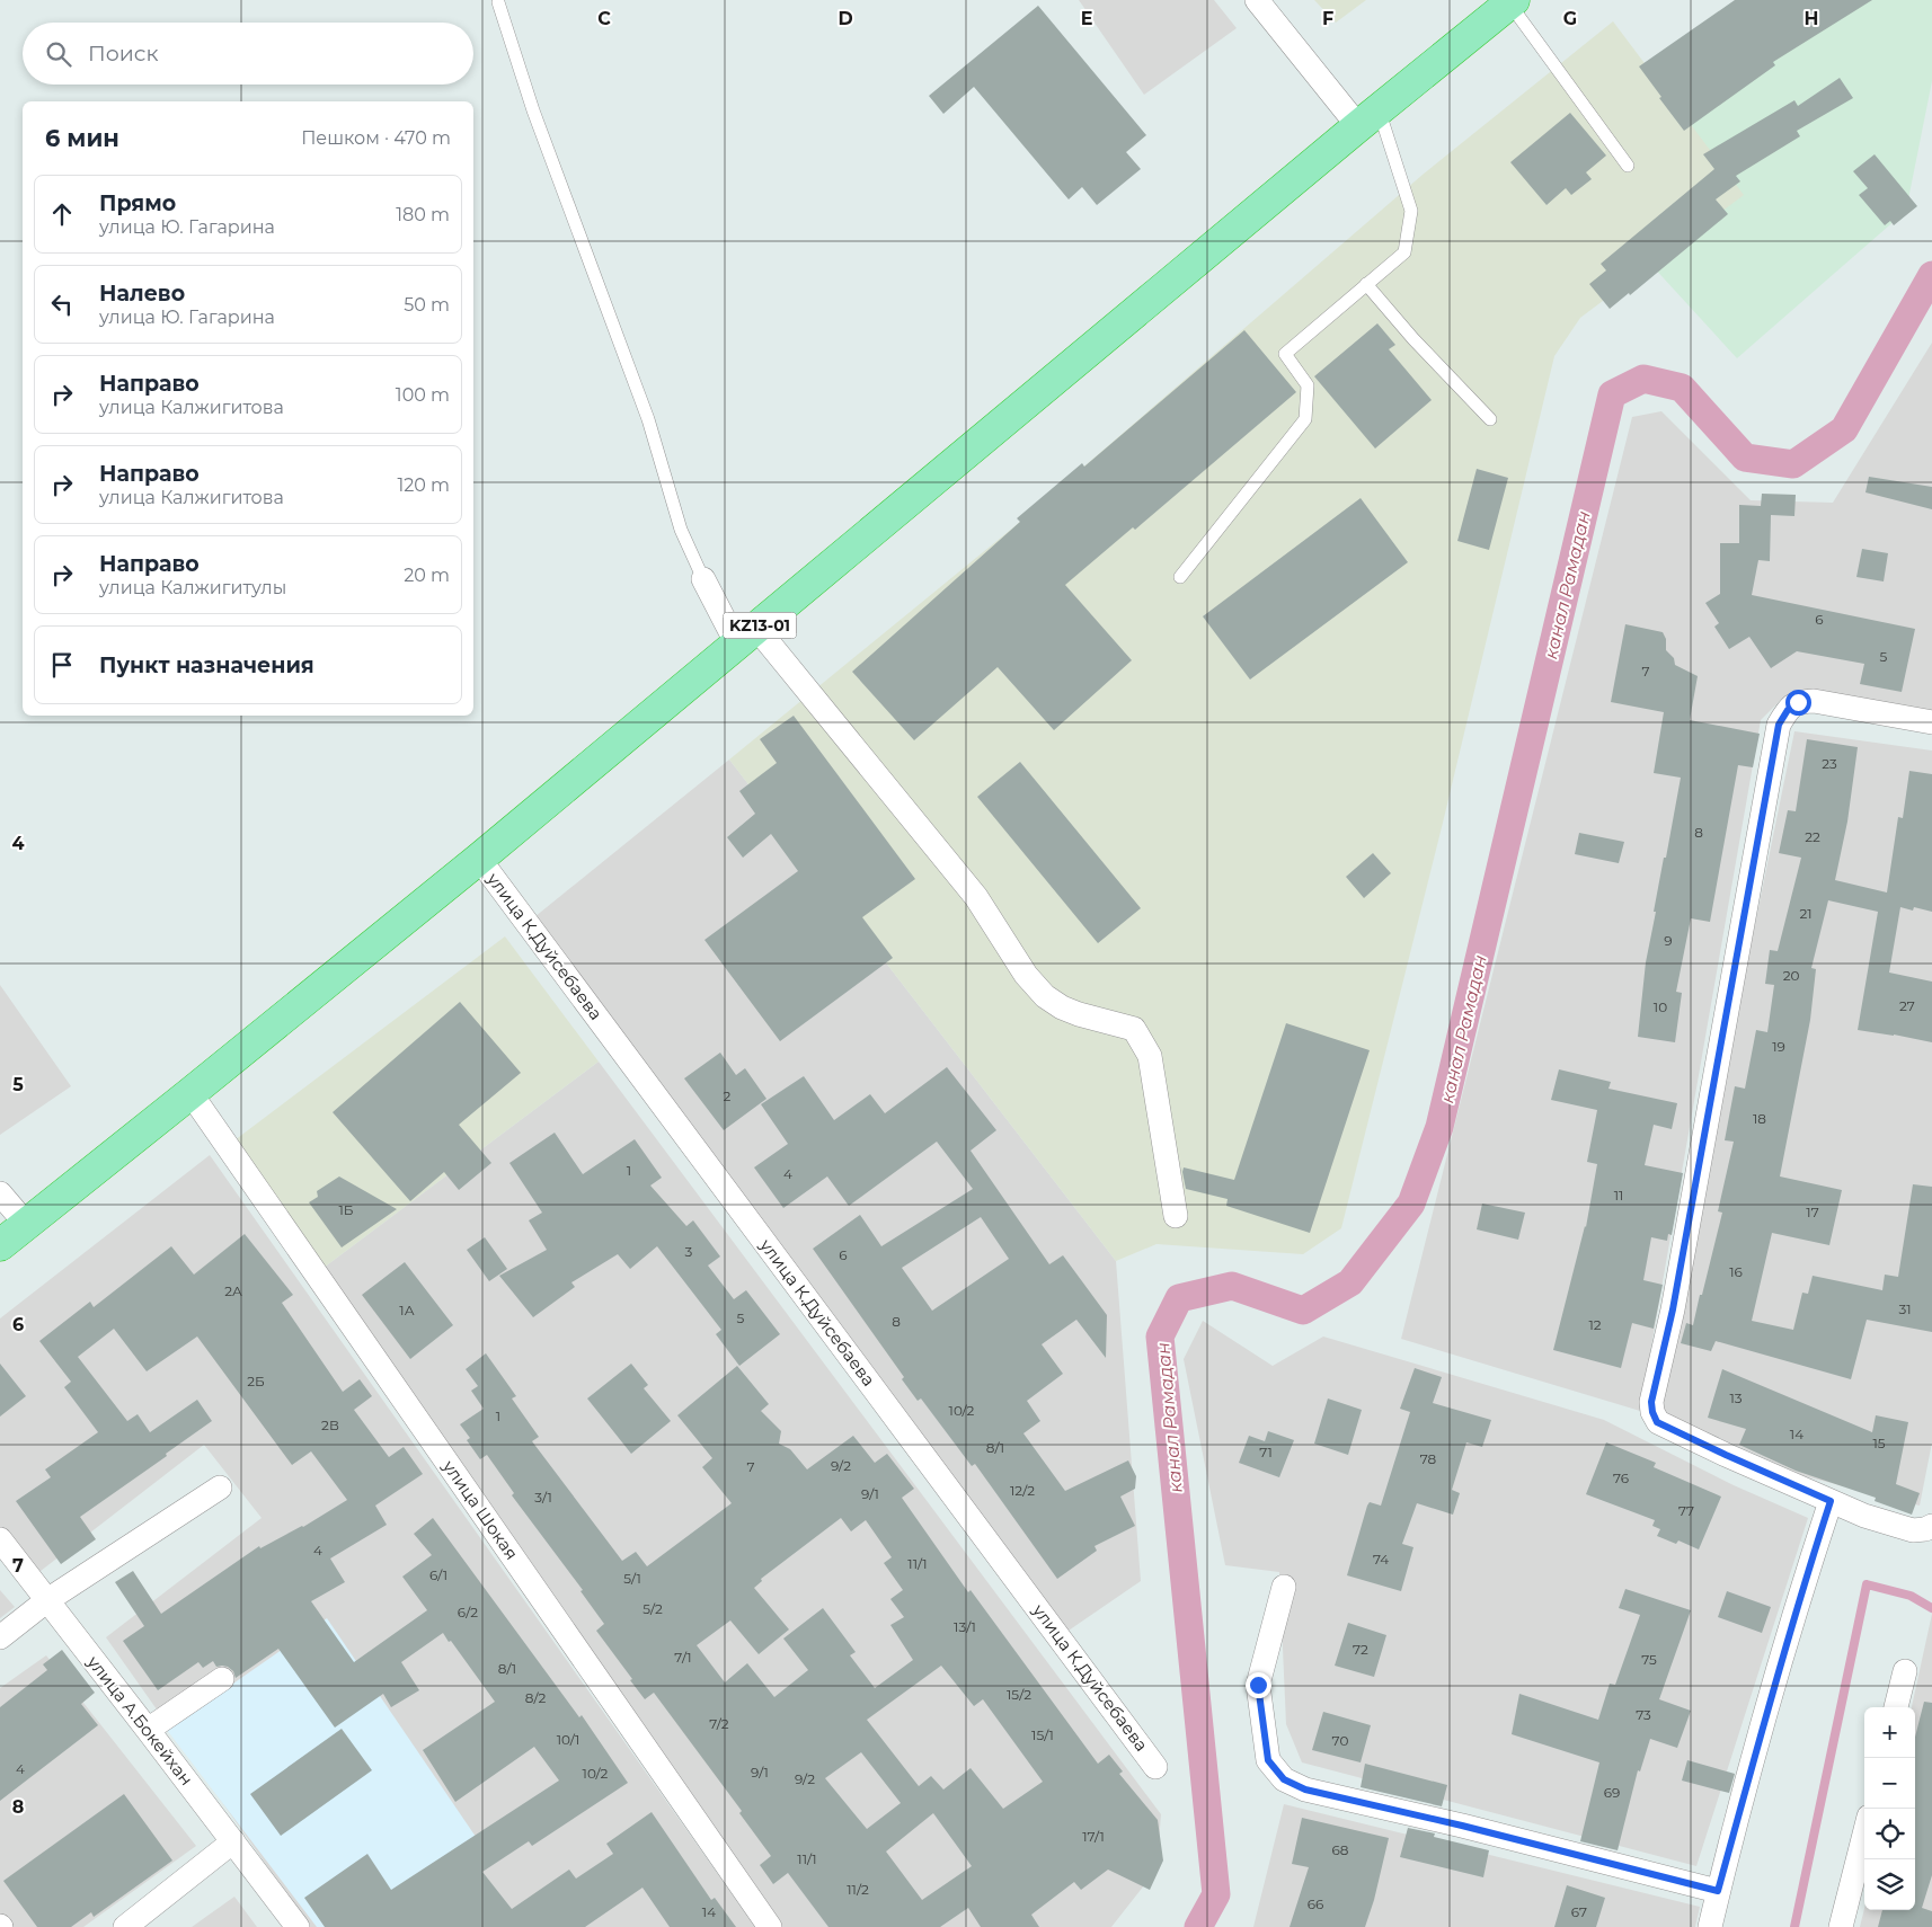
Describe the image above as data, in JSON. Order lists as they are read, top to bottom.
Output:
{
  "streets": {
    "highway": ["KZ13-01"],
    "street": ["улица К.Дуйсебаева", "улица Шокая", "улица А.Бокейхан"]
  },
  "crossings": [
    ["KZ13-01", "улица К.Дуйсебаева"],
    ["KZ13-01", "улица Шокая"]
  ],
  "water": ["канал Рамадан"],
  "house_numbers": [
    "6",
    "5",
    "7",
    "23",
    "8",
    "22",
    "21",
    "9",
    "20",
    "27",
    "10",
    "19",
    "2",
    "18",
    "1",
    "4",
    "11",
    "1Б",
    "17",
    "3",
    "6",
    "16",
    "2А",
    "31",
    "1А",
    "5",
    "8",
    "12",
    "2Б",
    "13",
    "10/2",
    "1",
    "2В",
    "14",
    "15",
    "8/1",
    "71",
    "78",
    "9/2",
    "7",
    "76",
    "12/2",
    "9/1",
    "3/1",
    "77",
    "4",
    "74",
    "11/1",
    "6/1",
    "5/1",
    "5/2",
    "6/2",
    "13/1",
    "72",
    "7/1",
    "75",
    "8/1",
    "15/2",
    "8/2",
    "73",
    "7/2",
    "15/1",
    "10/1",
    "70",
    "4",
    "9/1",
    "10/2",
    "9/2",
    "69",
    "17/1",
    "68",
    "11/1",
    "11/2",
    "66",
    "14",
    "67"
  ],
  "page": {
    "search": "Поиск",
    "heading": ["6 мин", "Пешком · 470 m"],
    "list": [
      ["Прямо", "улица Ю. Гагарина", "180 m"],
      ["Налево", "улица Ю. Гагарина", "50 m"],
      ["Направо", "улица Калжигитова", "100 m"],
      ["Направо", "улица Калжигитова", "120 m"],
      ["Направо", "улица Калжигитулы", "20 m"],
      "Пункт назначения"
    ],
    "map_buttons": ["+", "−"]
  },
  "grid": {
    "columns": [
      "C",
      "D",
      "E",
      "F",
      "G",
      "H"
    ],
    "rows": [
      "4",
      "5",
      "6",
      "7",
      "8"
    ]
  }
}
